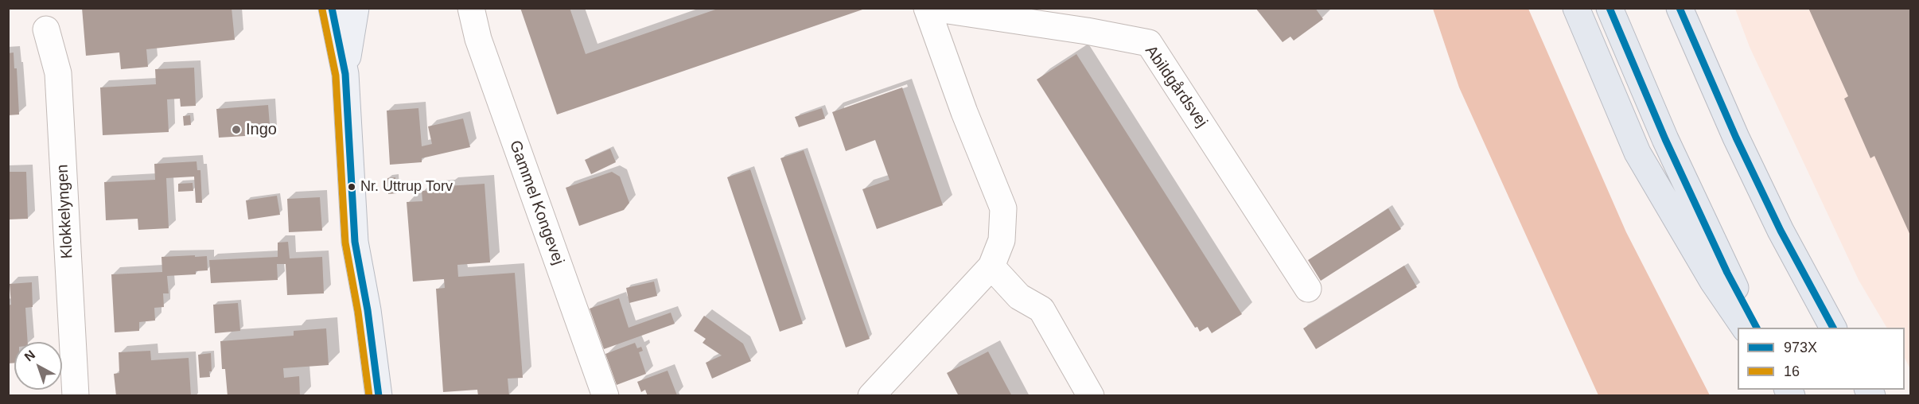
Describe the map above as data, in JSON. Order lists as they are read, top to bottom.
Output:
{
  "streets": {
    "street": ["Abildgårdsvej", "Gammel Kongevej", "Klokkelyngen"]
  },
  "places": ["Ingo", "Nr. Uttrup Torv"],
  "lines": ["transit line 973X", "transit line 16"],
  "legend": ["973X", "16"],
  "north": "top left"
}
